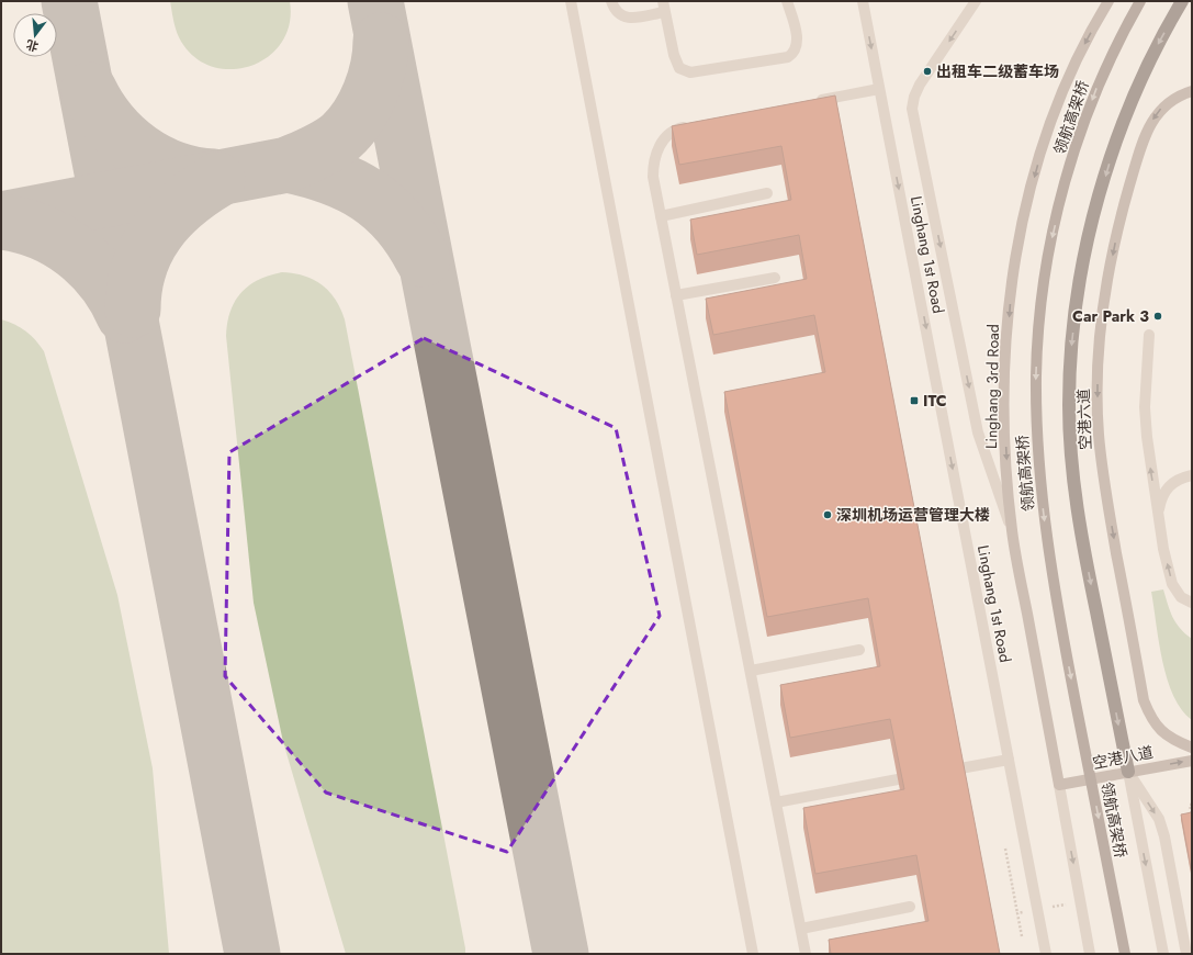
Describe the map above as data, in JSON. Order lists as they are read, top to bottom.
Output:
{
  "streets": {
    "main road": ["领航高架桥"],
    "street": [
      "Linghang 1st Road",
      "Linghang 3rd Road",
      "空港六道",
      "空港八道"
    ]
  },
  "crossings": [
    ["Linghang 3rd Road", "空港八道"]
  ],
  "one_way": ["领航高架桥", "空港八道"],
  "places": {
    "other": ["出租车二级蓄车场", "Car Park 3", "深圳机场运营管理大楼"],
    "transit": ["ITC"]
  },
  "north": "bottom"
}
